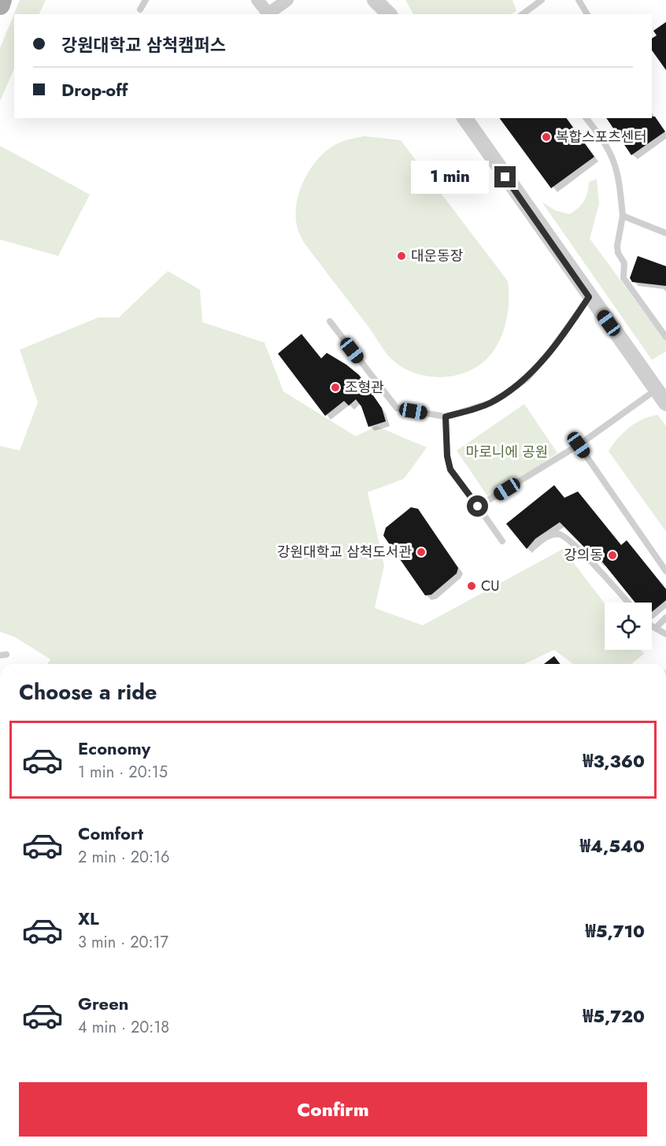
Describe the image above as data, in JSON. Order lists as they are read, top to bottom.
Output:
{
  "parks": ["마로니에 공원"],
  "places": [
    "복합스포츠센터",
    "대운동장",
    "조형관",
    "강원대학교 삼척도서관",
    "강의동",
    "CU"
  ],
  "page": {
    "banner": ["강원대학교 삼척캠퍼스", "Drop-off"],
    "bubble": "1 min",
    "heading": "Choose a ride",
    "list": [
      {
        "name": "Economy",
        "note": "1 min · 20:15",
        "value": "₩3,360"
      },
      {
        "name": "Comfort",
        "note": "2 min · 20:16",
        "value": "₩4,540"
      },
      {
        "name": "XL",
        "note": "3 min · 20:17",
        "value": "₩5,710"
      },
      {
        "name": "Green",
        "note": "4 min · 20:18",
        "value": "₩5,720"
      }
    ],
    "buttons": "Confirm"
  }
}
